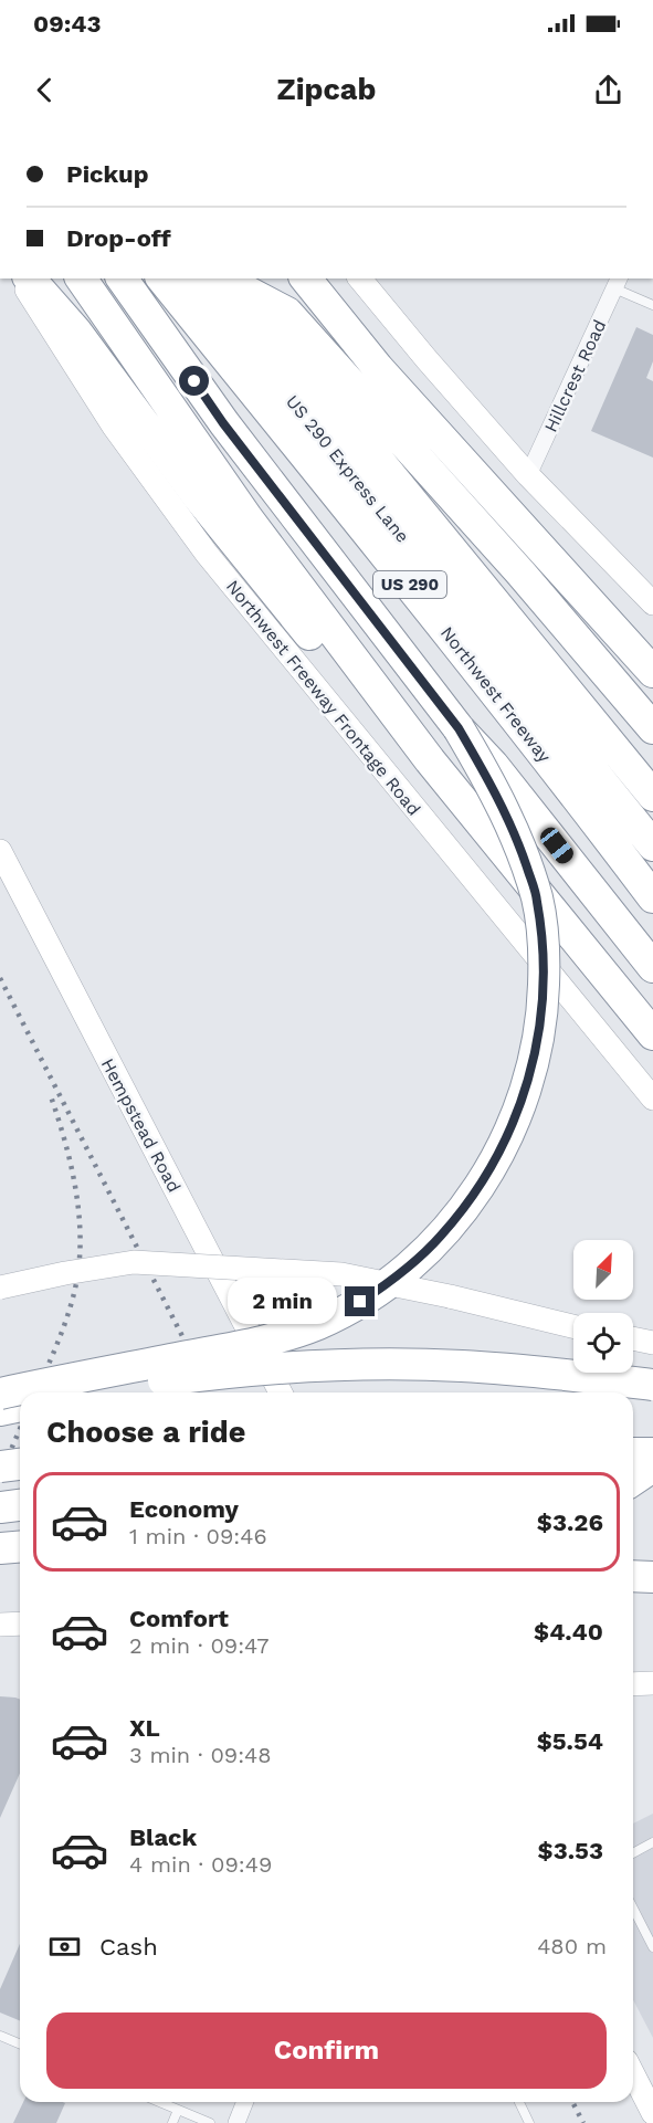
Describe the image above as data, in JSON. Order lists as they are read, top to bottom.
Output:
{
  "streets": {
    "highway": ["US 290 Express Lane", "US 290", "Northwest Freeway"],
    "main road": ["Northwest Freeway Frontage Road", "Hempstead Road"],
    "street": ["Hillcrest Road"]
  },
  "north": "top right",
  "page": {
    "status": "09:43",
    "header": "Zipcab",
    "banner": ["Pickup", "Drop-off"],
    "bubble": "2 min",
    "heading": "Choose a ride",
    "list": [
      {
        "name": "Economy",
        "note": "1 min · 09:46",
        "value": "$3.26"
      },
      {
        "name": "Comfort",
        "note": "2 min · 09:47",
        "value": "$4.40"
      },
      {
        "name": "XL",
        "note": "3 min · 09:48",
        "value": "$5.54"
      },
      {
        "name": "Black",
        "note": "4 min · 09:49",
        "value": "$3.53"
      }
    ],
    "pay": ["Cash", "480 m"],
    "buttons": "Confirm"
  }
}
